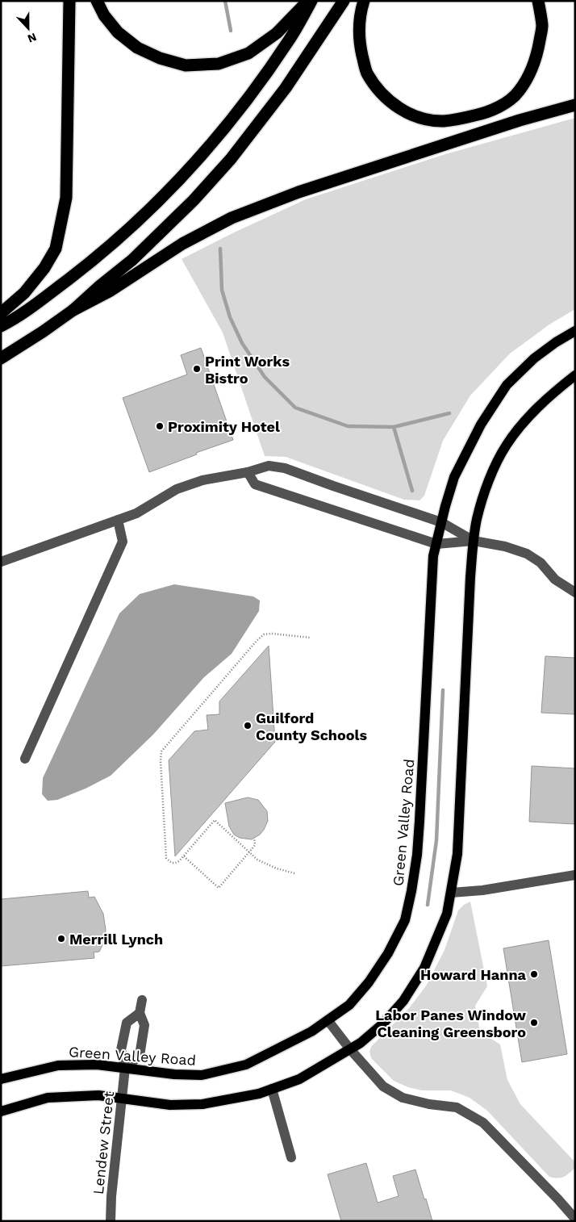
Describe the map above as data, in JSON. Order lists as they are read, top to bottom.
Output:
{
  "streets": {
    "main road": ["Green Valley Road"],
    "street": ["Lendew Street"]
  },
  "crossings": [
    ["Green Valley Road", "Lendew Street"]
  ],
  "places": [
    "Print Works Bistro",
    "Proximity Hotel",
    "Guilford County Schools",
    "Merrill Lynch",
    "Howard Hanna",
    "Labor Panes Window Cleaning Greensboro"
  ],
  "north": "bottom"
}
